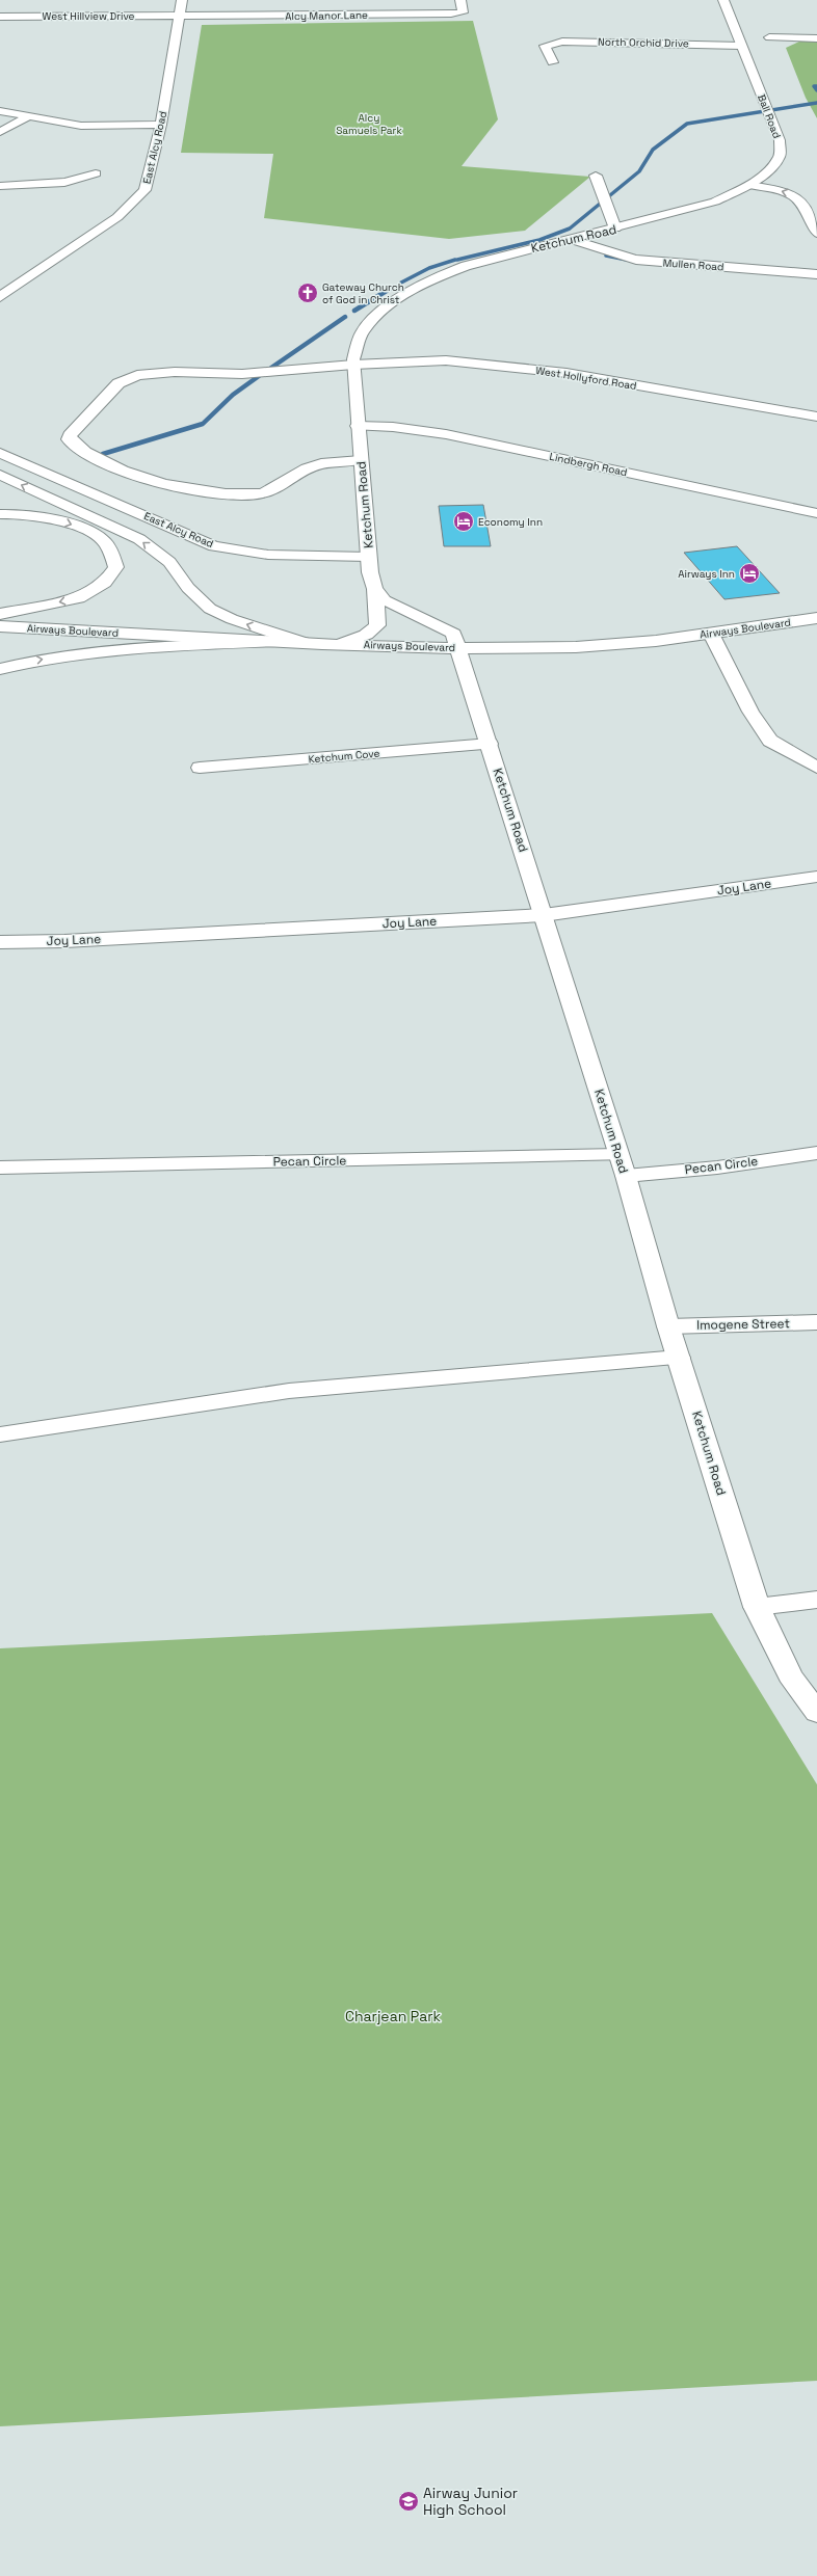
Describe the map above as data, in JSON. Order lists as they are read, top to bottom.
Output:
{
  "streets": {
    "main road": [
      "West Hillview Drive",
      "Alcy Manor Lane",
      "North Orchid Drive",
      "Ball Road",
      "East Alcy Road",
      "Ketchum Road",
      "Mullen Road",
      "West Hollyford Road",
      "Lindbergh Road",
      "Airways Boulevard",
      "Ketchum Cove",
      "Joy Lane",
      "Pecan Circle",
      "Imogene Street"
    ]
  },
  "crossings": [
    ["West Hillview Drive", "Alcy Manor Lane"],
    ["West Hillview Drive", "East Alcy Road"],
    ["Alcy Manor Lane", "East Alcy Road"],
    ["North Orchid Drive", "Ball Road"],
    ["Ball Road", "Ketchum Road"],
    ["East Alcy Road", "Ketchum Road"],
    ["Ketchum Road", "Mullen Road"],
    ["Ketchum Road", "West Hollyford Road"],
    ["Ketchum Road", "Lindbergh Road"],
    ["Ketchum Road", "Airways Boulevard"],
    ["Ketchum Road", "Ketchum Cove"],
    ["Ketchum Road", "Joy Lane"],
    ["Ketchum Road", "Pecan Circle"],
    ["Ketchum Road", "Imogene Street"]
  ],
  "parks": ["Alcy Samuels Park", "Charjean Park"],
  "places": {
    "church": ["Gateway Church of God in Christ"],
    "hotel": ["Economy Inn", "Airways Inn"],
    "school or university": ["Airway Junior High School"]
  }
}
